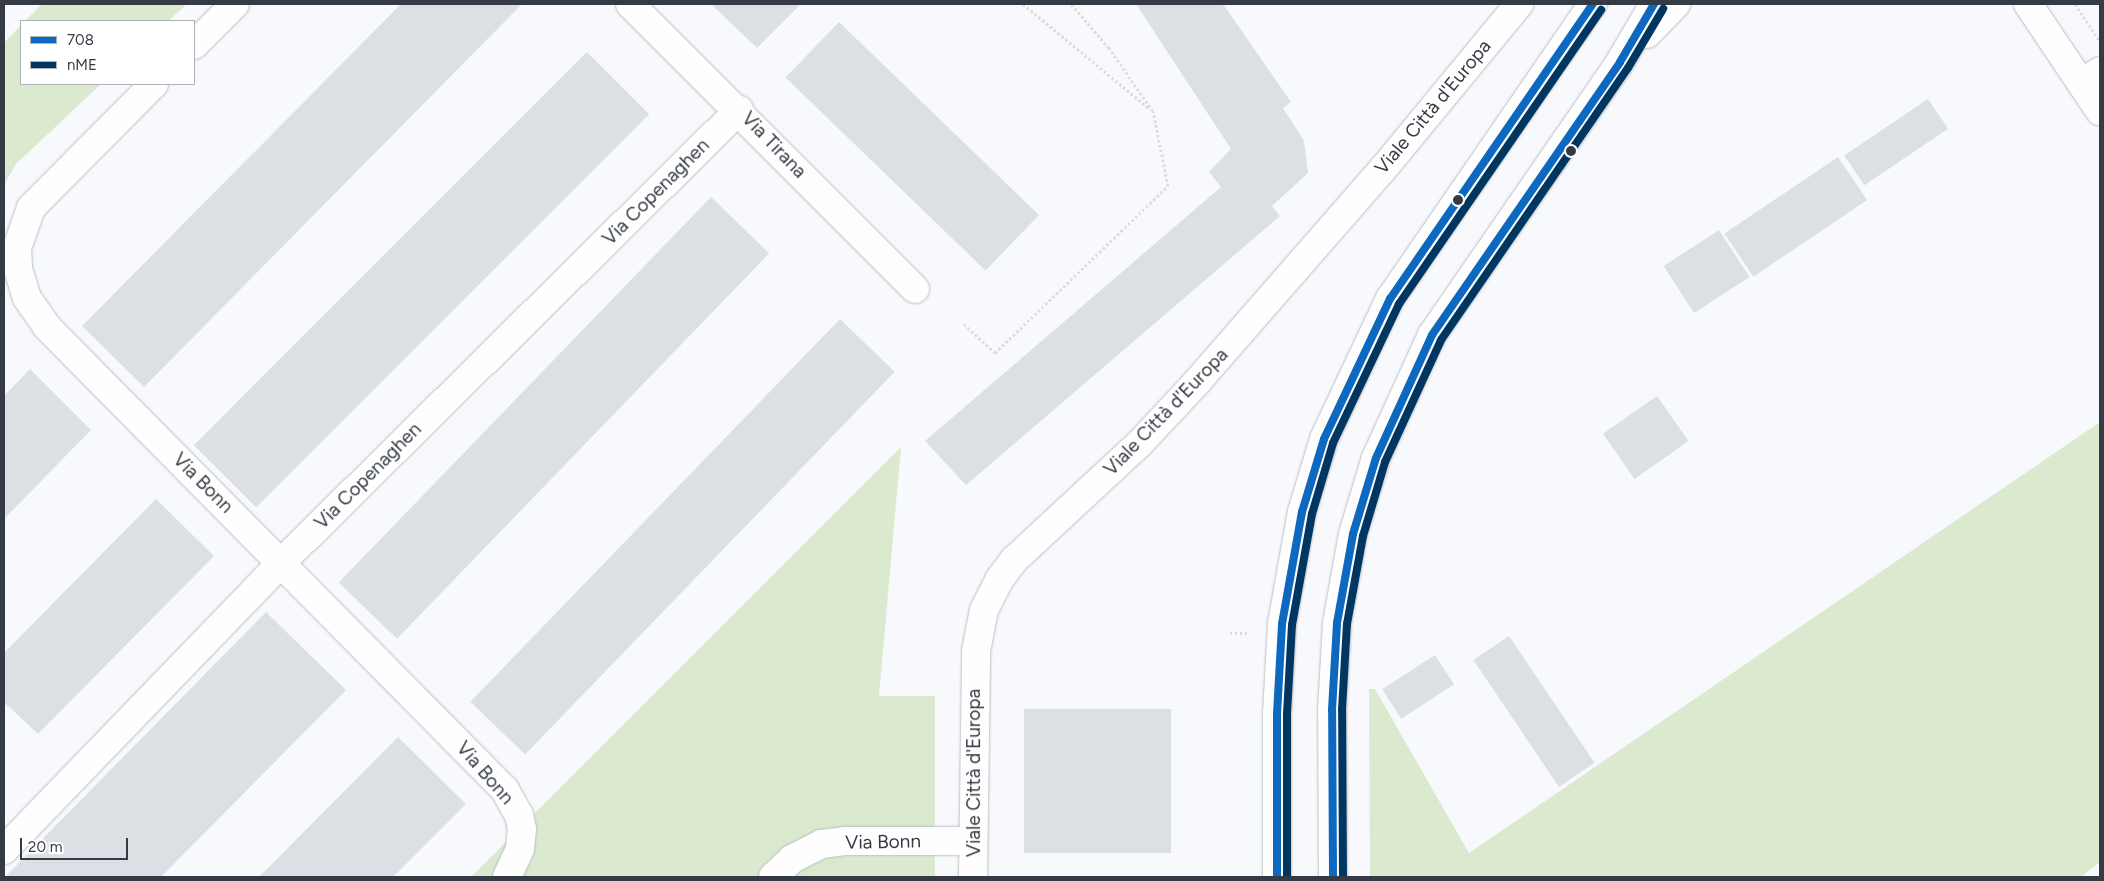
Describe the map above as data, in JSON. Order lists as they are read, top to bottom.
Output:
{
  "streets": {
    "street": [
      "Viale Città d'Europa",
      "Via Tirana",
      "Via Copenaghen",
      "Via Bonn"
    ]
  },
  "crossings": [
    ["Viale Città d'Europa", "Via Bonn"],
    ["Via Tirana", "Via Copenaghen"],
    ["Via Copenaghen", "Via Bonn"]
  ],
  "lines": ["transit line 708", "transit line nME"],
  "legend": ["708", "nME"],
  "scale_bar": "20 m"
}
